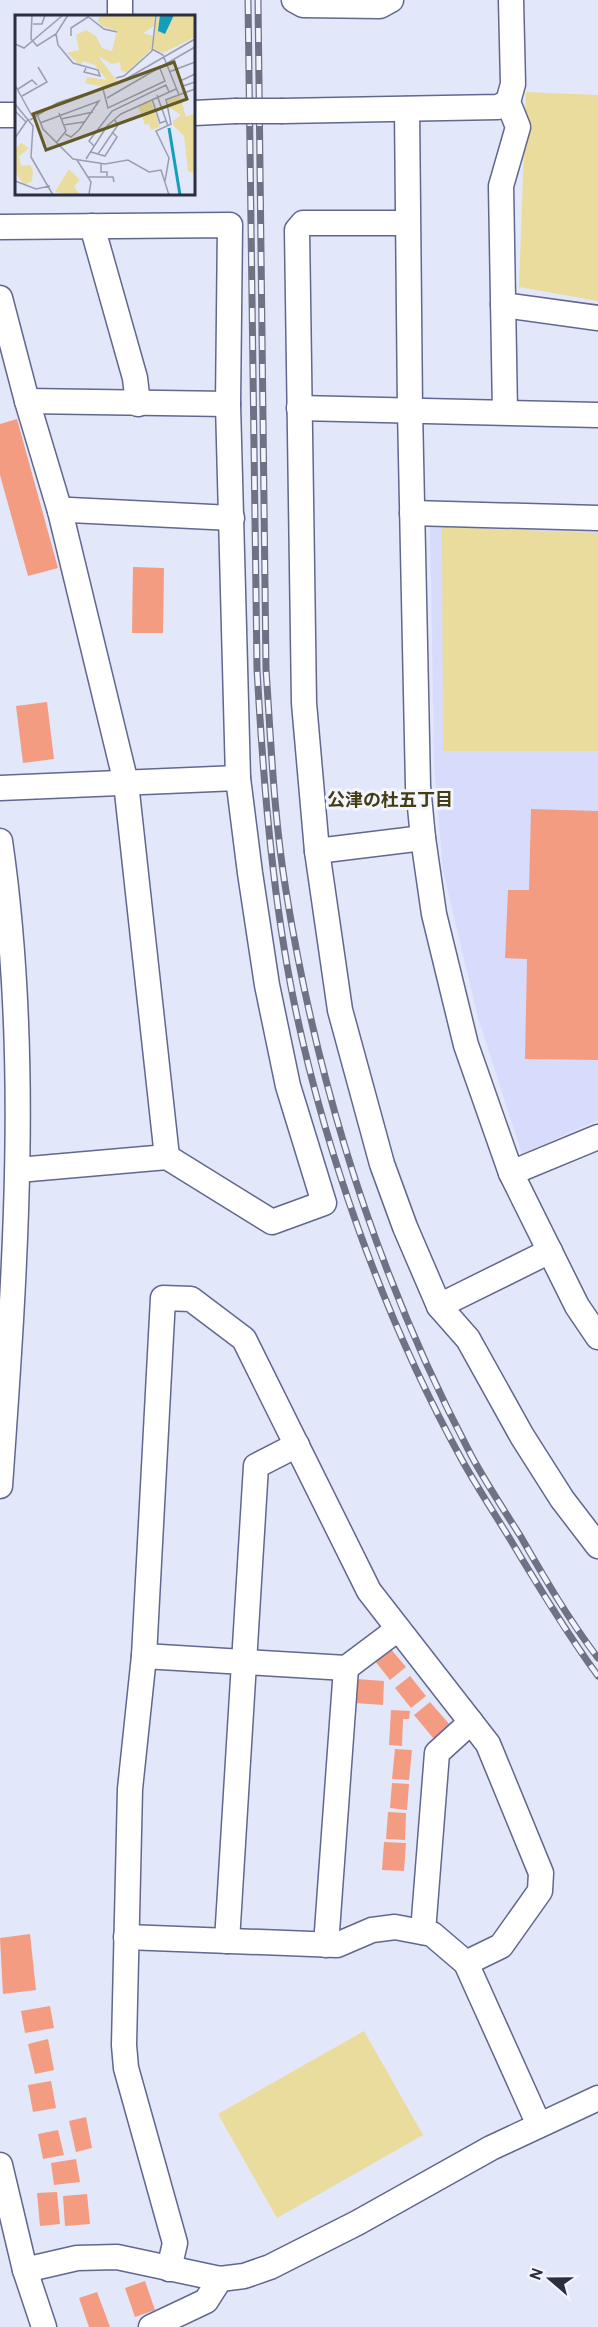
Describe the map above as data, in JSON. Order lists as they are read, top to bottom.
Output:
{
  "districts": ["公津の杜五丁目"],
  "north": "left"
}
